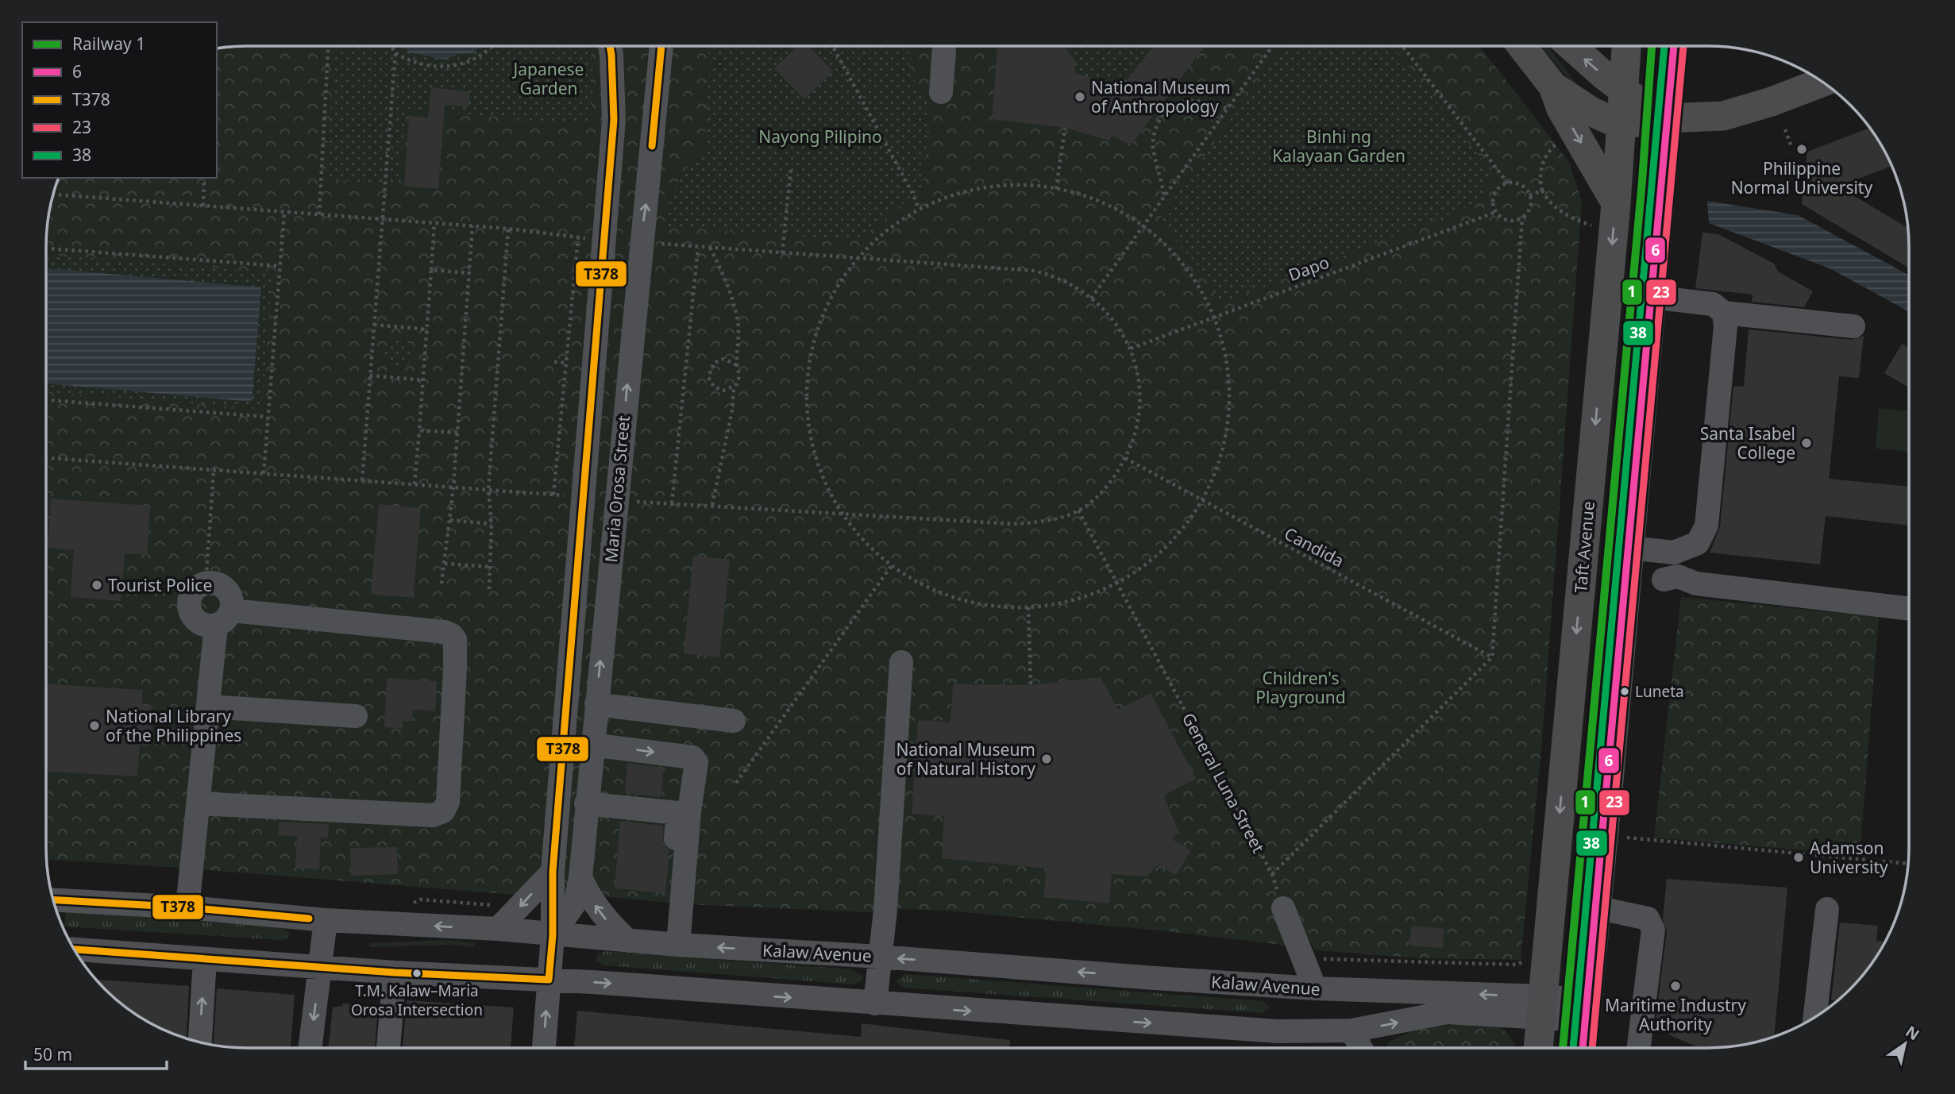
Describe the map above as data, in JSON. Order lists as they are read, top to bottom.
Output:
{
  "streets": {
    "main road": ["Taft Avenue"],
    "street": ["Maria Orosa Street", "Kalaw Avenue"],
    "path": ["Dapo", "Candida", "General Luna Street"]
  },
  "crossings": [
    ["Maria Orosa Street", "Kalaw Avenue"],
    ["Taft Avenue", "Kalaw Avenue"]
  ],
  "parks": [
    "Japanese Garden",
    "Nayong Pilipino",
    "Binhi ng Kalayaan Garden",
    "Children's Playground"
  ],
  "places": [
    "National Museum of Anthropology",
    "Philippine Normal University",
    "Santa Isabel College",
    "Tourist Police",
    "Luneta",
    "National Library of the Philippines",
    "National Museum of Natural History",
    "Adamson University",
    "T.M. Kalaw–Maria Orosa Intersection",
    "Maritime Industry Authority"
  ],
  "lines": [
    "rail line 1",
    "transit line 6",
    "transit line T378",
    "transit line 23",
    "transit line 38"
  ],
  "legend": [
    "Railway 1",
    "6",
    "T378",
    "23",
    "38"
  ],
  "scale_bar": "50 m",
  "north": "top right"
}
